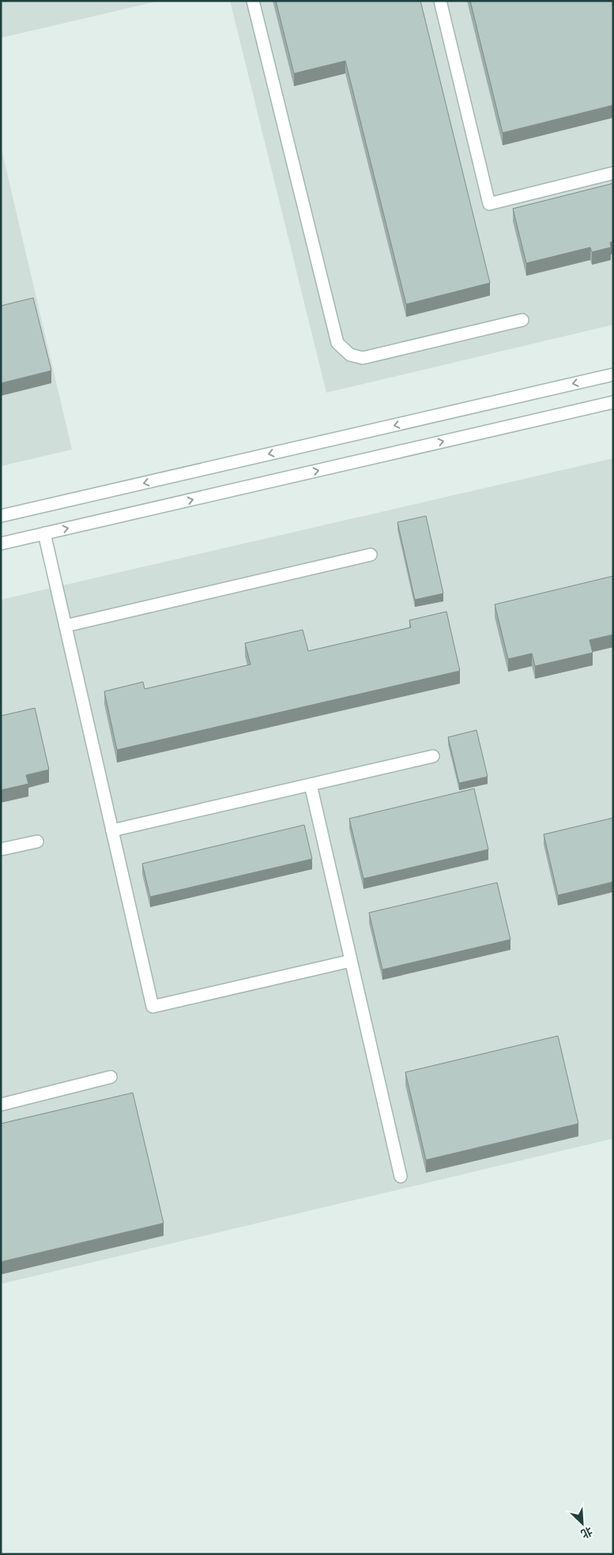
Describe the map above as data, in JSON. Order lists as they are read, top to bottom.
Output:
{
  "north": "bottom right"
}
